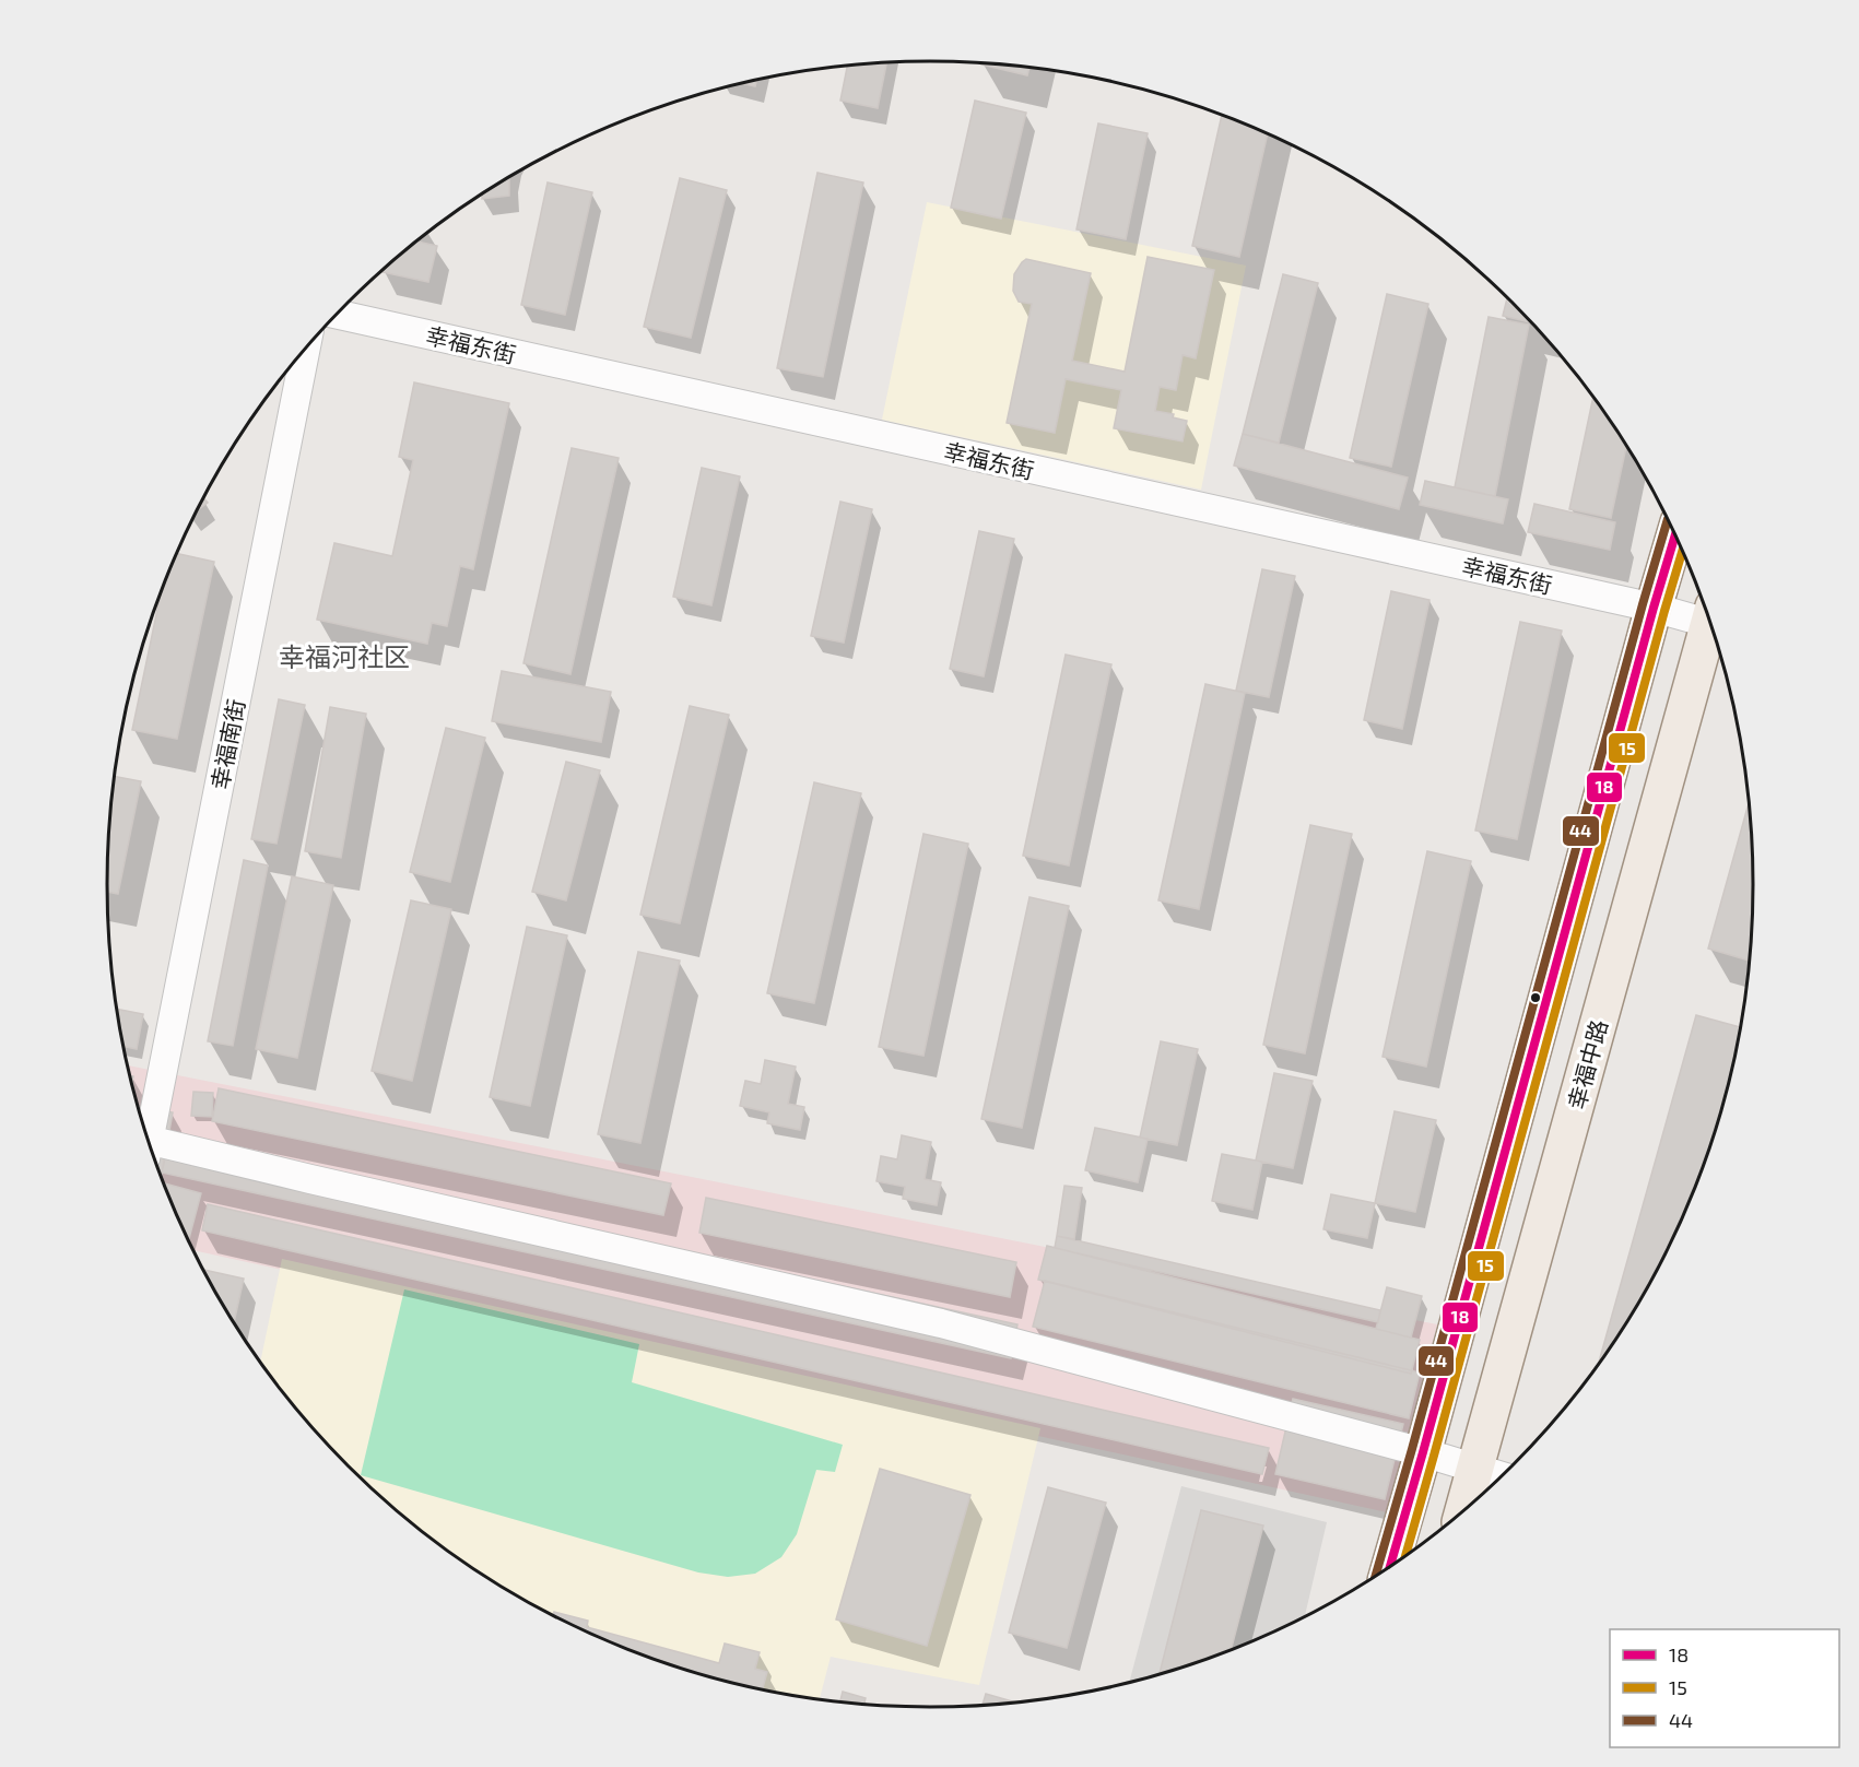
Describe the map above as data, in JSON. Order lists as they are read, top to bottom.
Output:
{
  "streets": {
    "main road": ["幸福中路"],
    "street": ["幸福东街", "幸福南街"]
  },
  "districts": ["幸福河社区"],
  "lines": ["transit line 44", "transit line 18", "transit line 15"],
  "legend": ["18", "15", "44"]
}
